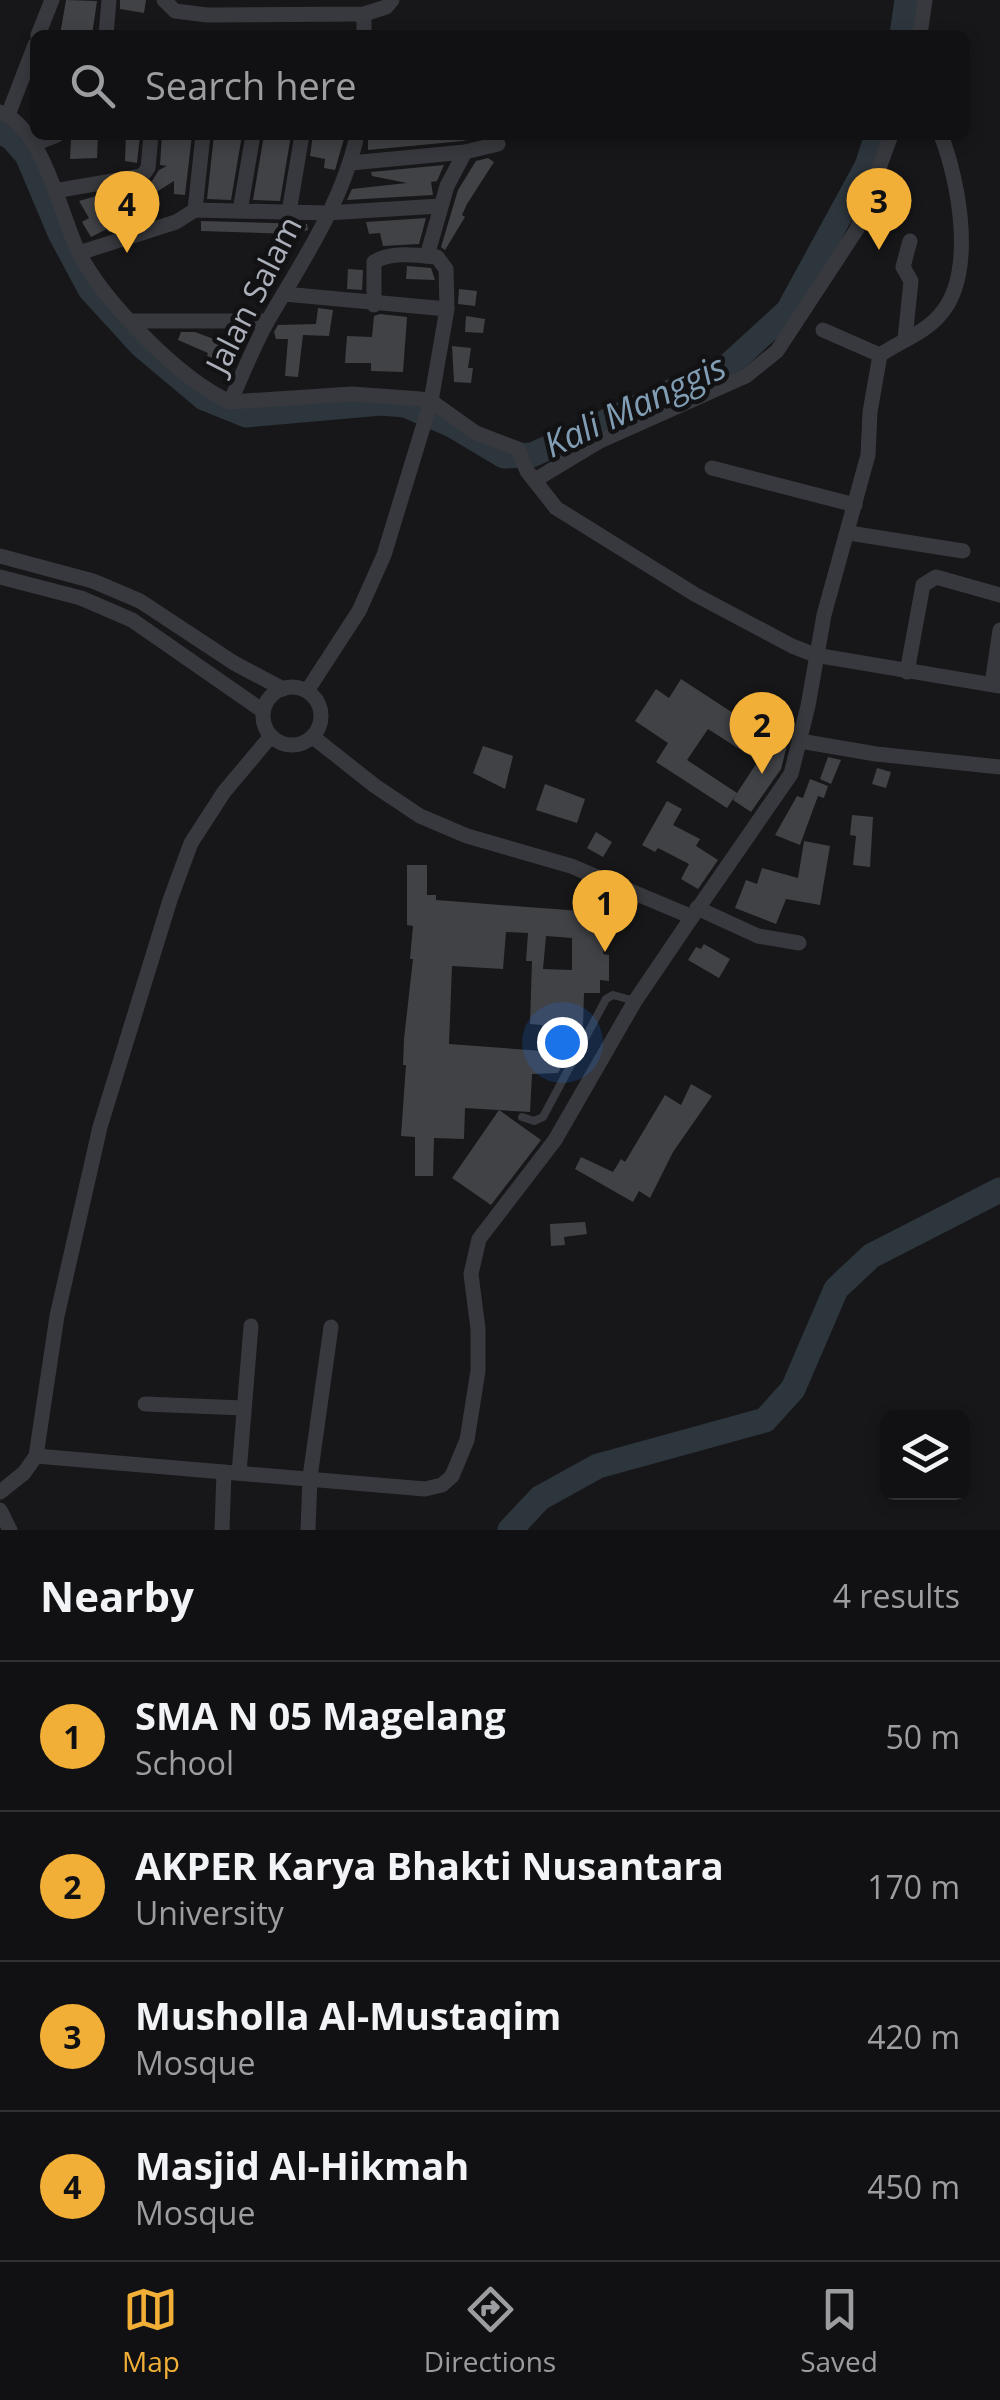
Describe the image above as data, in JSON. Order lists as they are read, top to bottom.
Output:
{
  "streets": {
    "street": ["Jalan Salam"]
  },
  "water": ["Kali Manggis"],
  "page": {
    "search": "Search here",
    "pins": [
      "3",
      "4",
      "2",
      "1"
    ],
    "heading": ["Nearby", "4 results"],
    "list": [
      {
        "mark": "1",
        "name": "SMA N 05 Magelang",
        "note": "School",
        "value": "50 m"
      },
      {
        "mark": "2",
        "name": "AKPER Karya Bhakti Nusantara",
        "note": "University",
        "value": "170 m"
      },
      {
        "mark": "3",
        "name": "Musholla Al-Mustaqim",
        "note": "Mosque",
        "value": "420 m"
      },
      {
        "mark": "4",
        "name": "Masjid Al-Hikmah",
        "note": "Mosque",
        "value": "450 m"
      }
    ],
    "nav": ["Map", "Directions", "Saved"]
  }
}
